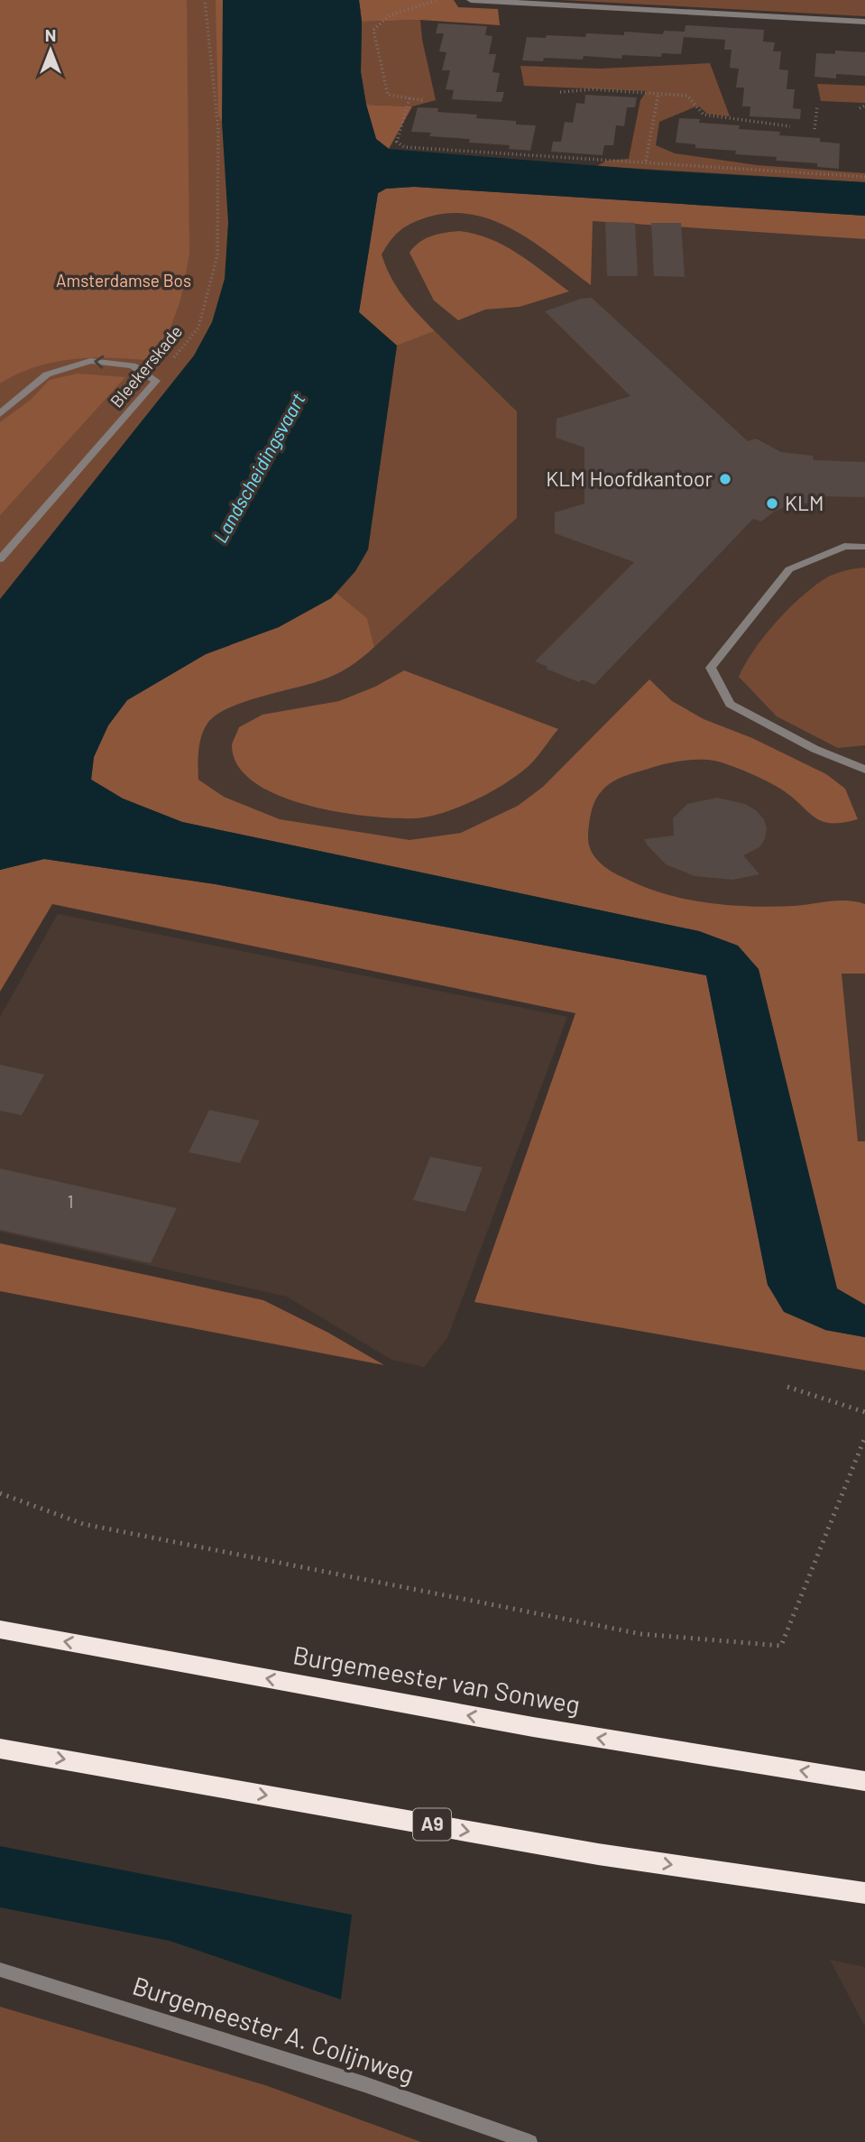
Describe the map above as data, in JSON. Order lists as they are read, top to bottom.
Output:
{
  "streets": {
    "highway": ["Burgemeester van Sonweg", "A9"],
    "street": ["Bleekerskade", "Burgemeester A. Colijnweg"]
  },
  "water": ["Landscheidingsvaart"],
  "parks": ["Amsterdamse Bos"],
  "places": ["KLM Hoofdkantoor", "KLM"],
  "house_numbers": ["1"],
  "north": "top"
}
